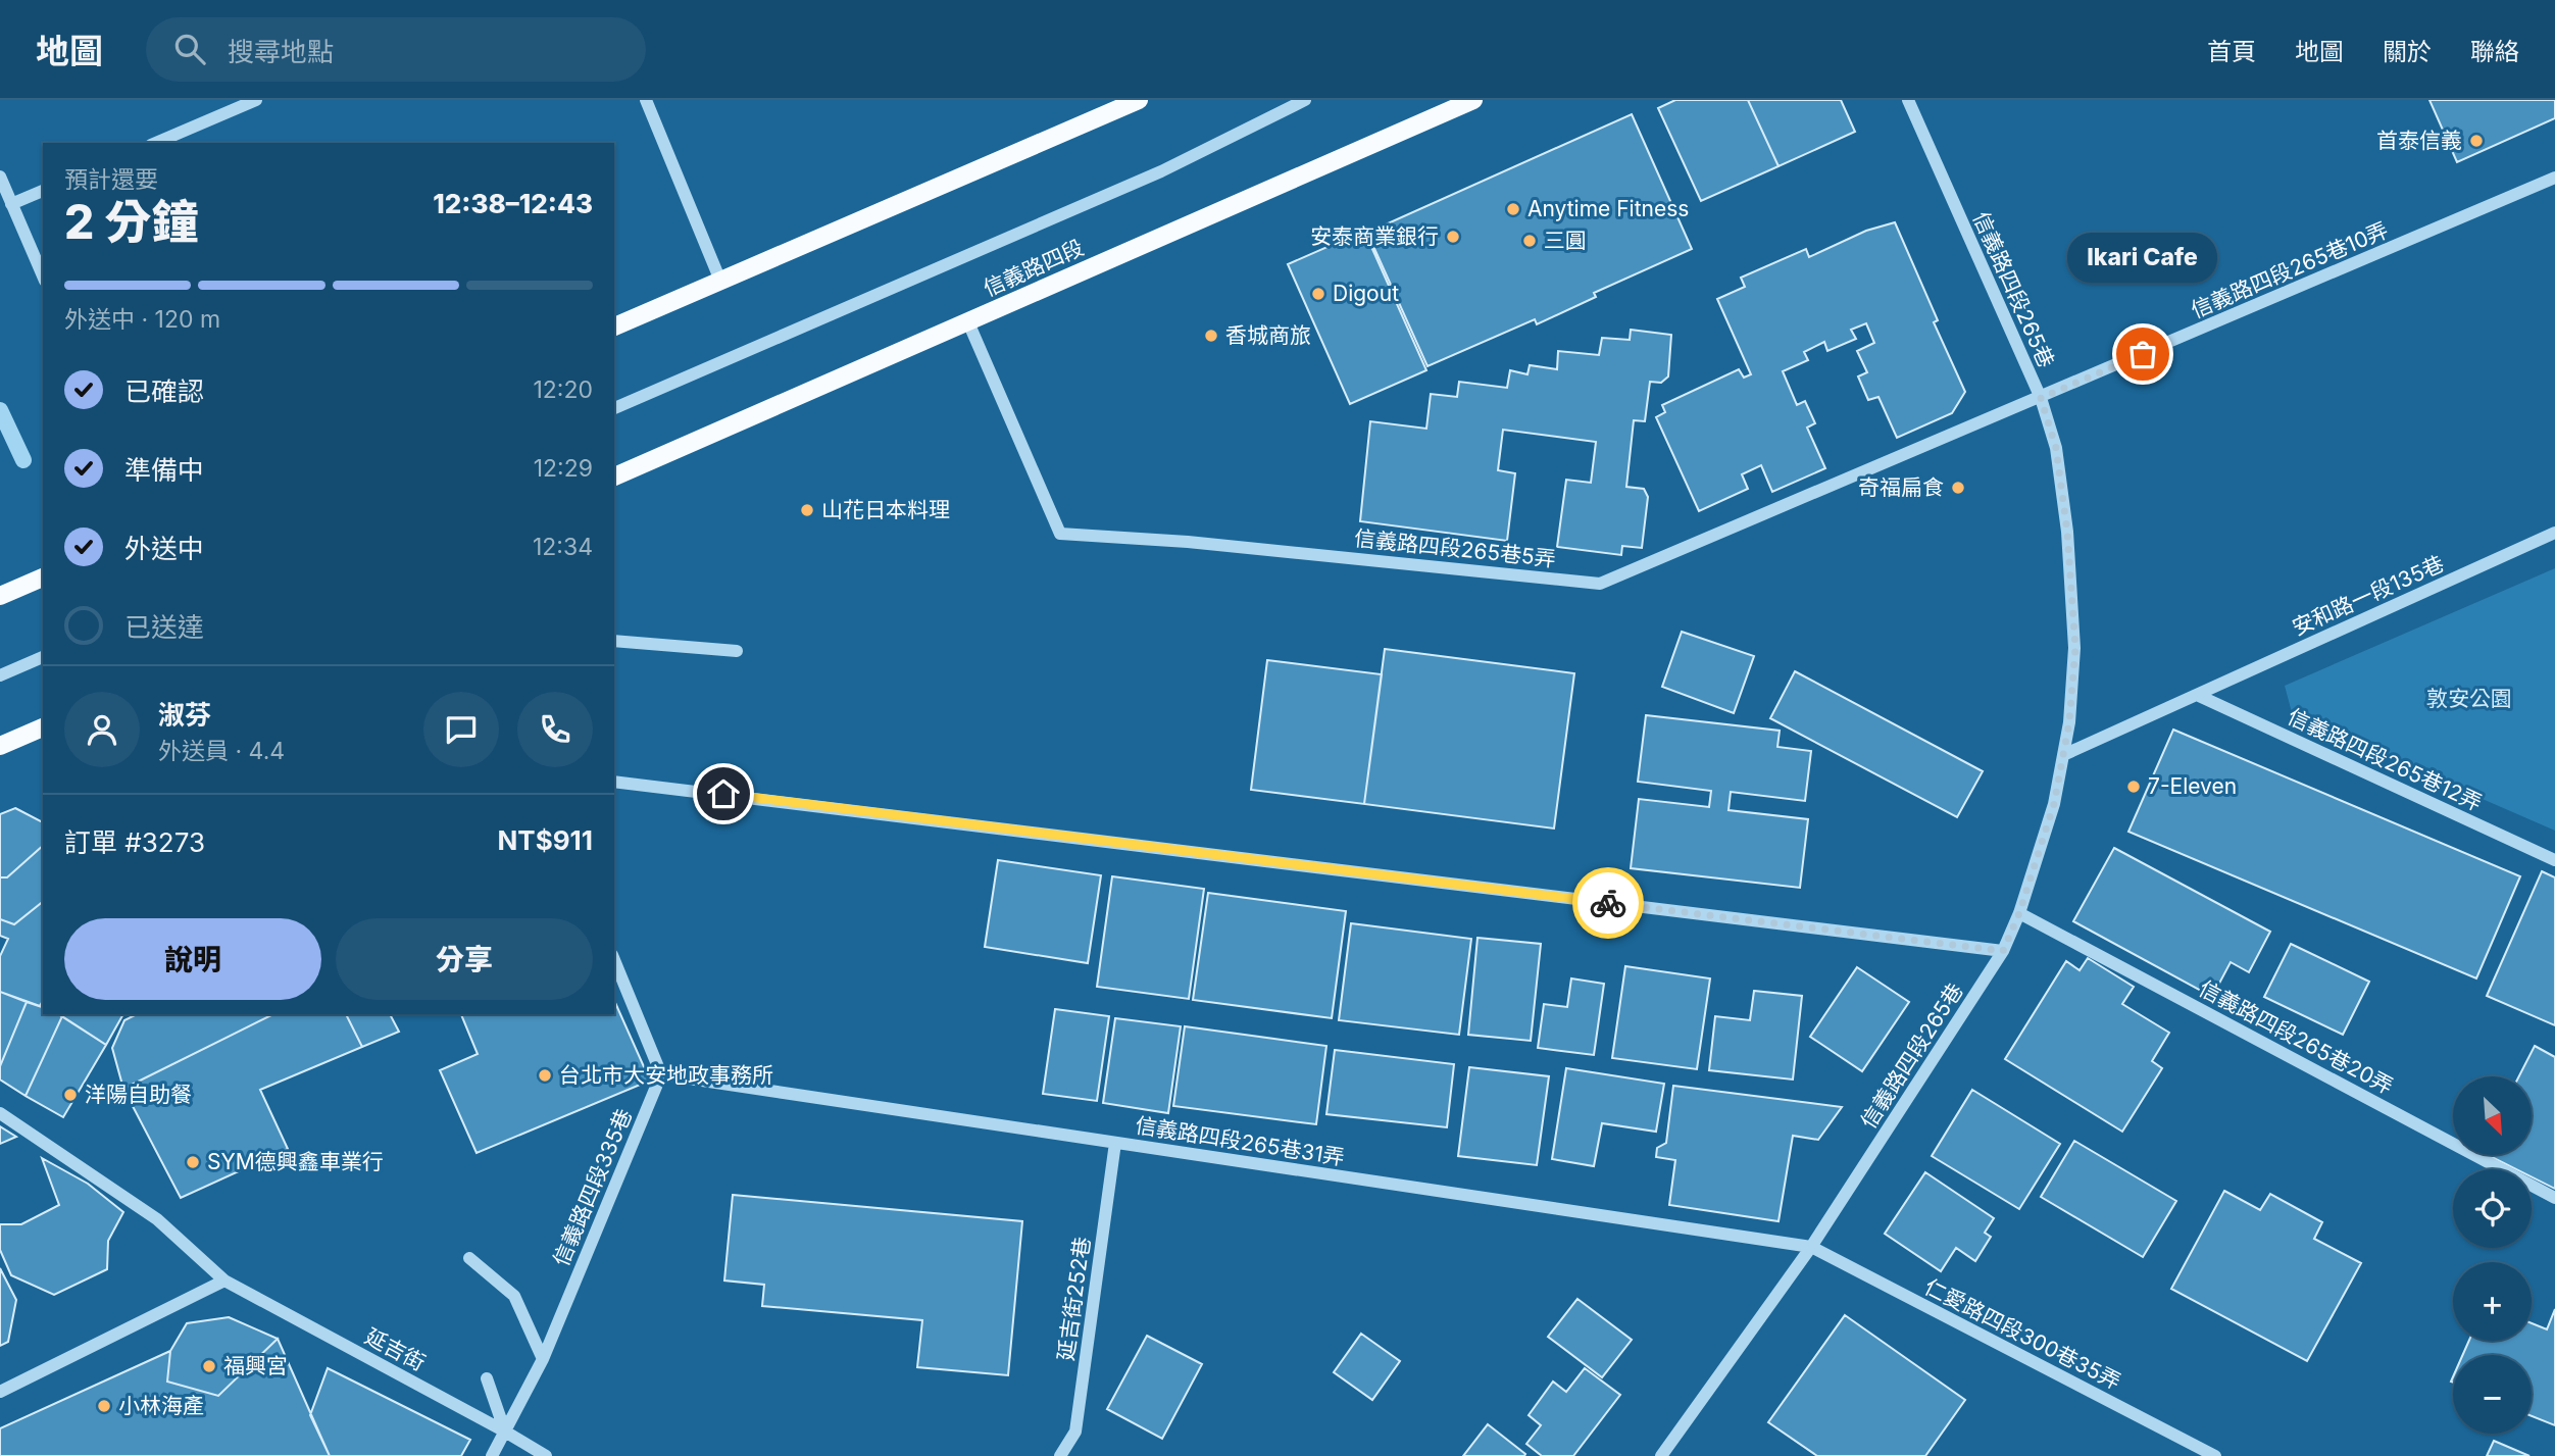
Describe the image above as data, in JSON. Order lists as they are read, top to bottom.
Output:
{
  "streets": {
    "main road": ["信義路四段"],
    "street": [
      "信義路四段265巷10弄",
      "信義路四段265巷",
      "信義路四段265巷5弄",
      "安和路一段135巷",
      "信義路四段265巷12弄",
      "信義路四段265巷20弄",
      "信義路四段265巷31弄",
      "信義路四段335巷",
      "延吉街252巷",
      "仁愛路四段300巷35弄",
      "延吉街"
    ]
  },
  "crossings": [
    ["信義路四段", "信義路四段265巷5弄"],
    ["信義路四段265巷10弄", "信義路四段265巷"],
    ["信義路四段265巷10弄", "信義路四段265巷5弄"],
    ["信義路四段265巷", "信義路四段265巷5弄"],
    ["信義路四段265巷", "安和路一段135巷"],
    ["信義路四段265巷", "信義路四段265巷20弄"],
    ["信義路四段265巷", "信義路四段265巷31弄"],
    ["信義路四段265巷", "仁愛路四段300巷35弄"],
    ["安和路一段135巷", "信義路四段265巷12弄"],
    ["信義路四段265巷31弄", "信義路四段335巷"],
    ["信義路四段265巷31弄", "延吉街252巷"],
    ["信義路四段265巷31弄", "仁愛路四段300巷35弄"],
    ["信義路四段335巷", "延吉街"]
  ],
  "parks": ["敦安公園"],
  "places": [
    "首泰信義",
    "Anytime Fitness",
    "安泰商業銀行",
    "三圓",
    "Digout",
    "香城商旅",
    "Ikari Cafe",
    "奇福扁食",
    "山花日本料理",
    "7-Eleven",
    "台北市大安地政事務所",
    "洋陽自助餐",
    "SYM德興鑫車業行",
    "福興宮",
    "小林海產"
  ],
  "north": "bottom right",
  "page": {
    "header": "地圖",
    "search": "搜尋地點",
    "nav": [
      "首頁",
      "地圖",
      "關於",
      "聯絡"
    ],
    "heading": ["2 分鐘", "預計還要", "12:38–12:43"],
    "panel": [
      "淑芬",
      "外送員 · 4.4",
      "訂單 #3273",
      "NT$911"
    ],
    "bubble": "Ikari Cafe",
    "bar": "外送中 · 120 m",
    "list": [
      ["已確認", "12:20"],
      ["準備中", "12:29"],
      ["外送中", "12:34"],
      "已送達"
    ],
    "buttons": ["說明", "分享"],
    "map_buttons": ["+", "−"]
  }
}
